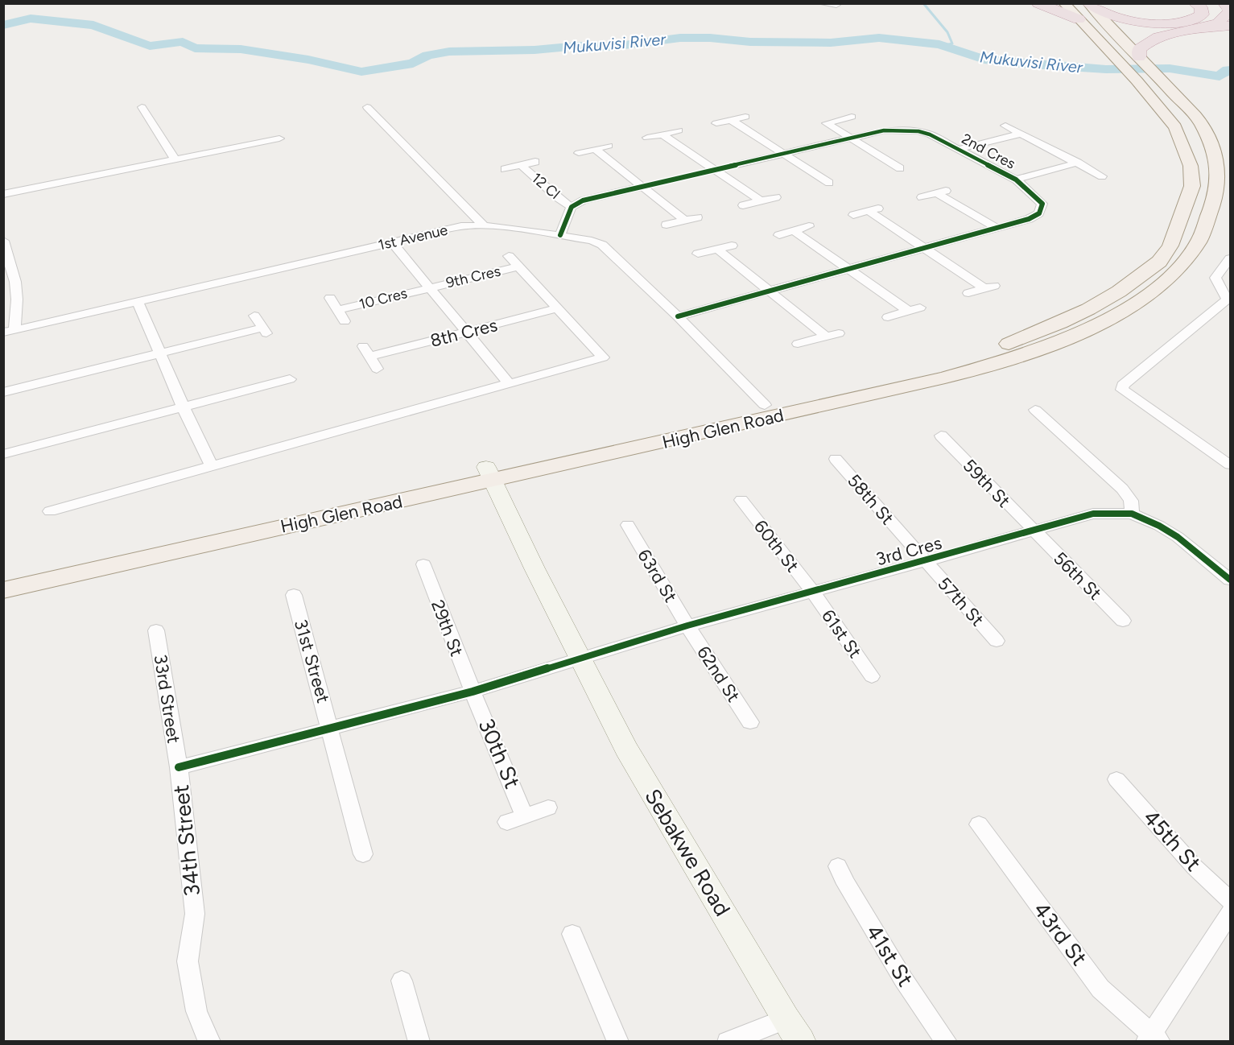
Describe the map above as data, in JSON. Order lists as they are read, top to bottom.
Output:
{
  "streets": {
    "main road": ["High Glen Road"],
    "street": [
      "2nd Cres",
      "12 Cl",
      "1st Avenue",
      "9th Cres",
      "10 Cres",
      "8th Cres",
      "59th St",
      "58th St",
      "60th St",
      "3rd Cres",
      "63rd St",
      "56th St",
      "57th St",
      "29th St",
      "61st St",
      "31st Street",
      "62nd St",
      "33rd Street",
      "30th St",
      "34th Street",
      "45th St",
      "Sebakwe Road",
      "43rd St",
      "41st St"
    ]
  },
  "crossings": [
    ["2nd Cres", "12 Cl"],
    ["2nd Cres", "1st Avenue"],
    ["1st Avenue", "High Glen Road"],
    ["9th Cres", "10 Cres"],
    ["High Glen Road", "Sebakwe Road"],
    ["59th St", "3rd Cres"],
    ["59th St", "56th St"],
    ["58th St", "3rd Cres"],
    ["58th St", "57th St"],
    ["60th St", "3rd Cres"],
    ["60th St", "61st St"],
    ["3rd Cres", "63rd St"],
    ["3rd Cres", "56th St"],
    ["3rd Cres", "57th St"],
    ["3rd Cres", "29th St"],
    ["3rd Cres", "61st St"],
    ["3rd Cres", "31st Street"],
    ["3rd Cres", "62nd St"],
    ["3rd Cres", "33rd Street"],
    ["3rd Cres", "30th St"],
    ["3rd Cres", "34th Street"],
    ["3rd Cres", "Sebakwe Road"],
    ["63rd St", "62nd St"],
    ["29th St", "30th St"],
    ["33rd Street", "34th Street"]
  ],
  "water": ["Mukuvisi River"]
}
